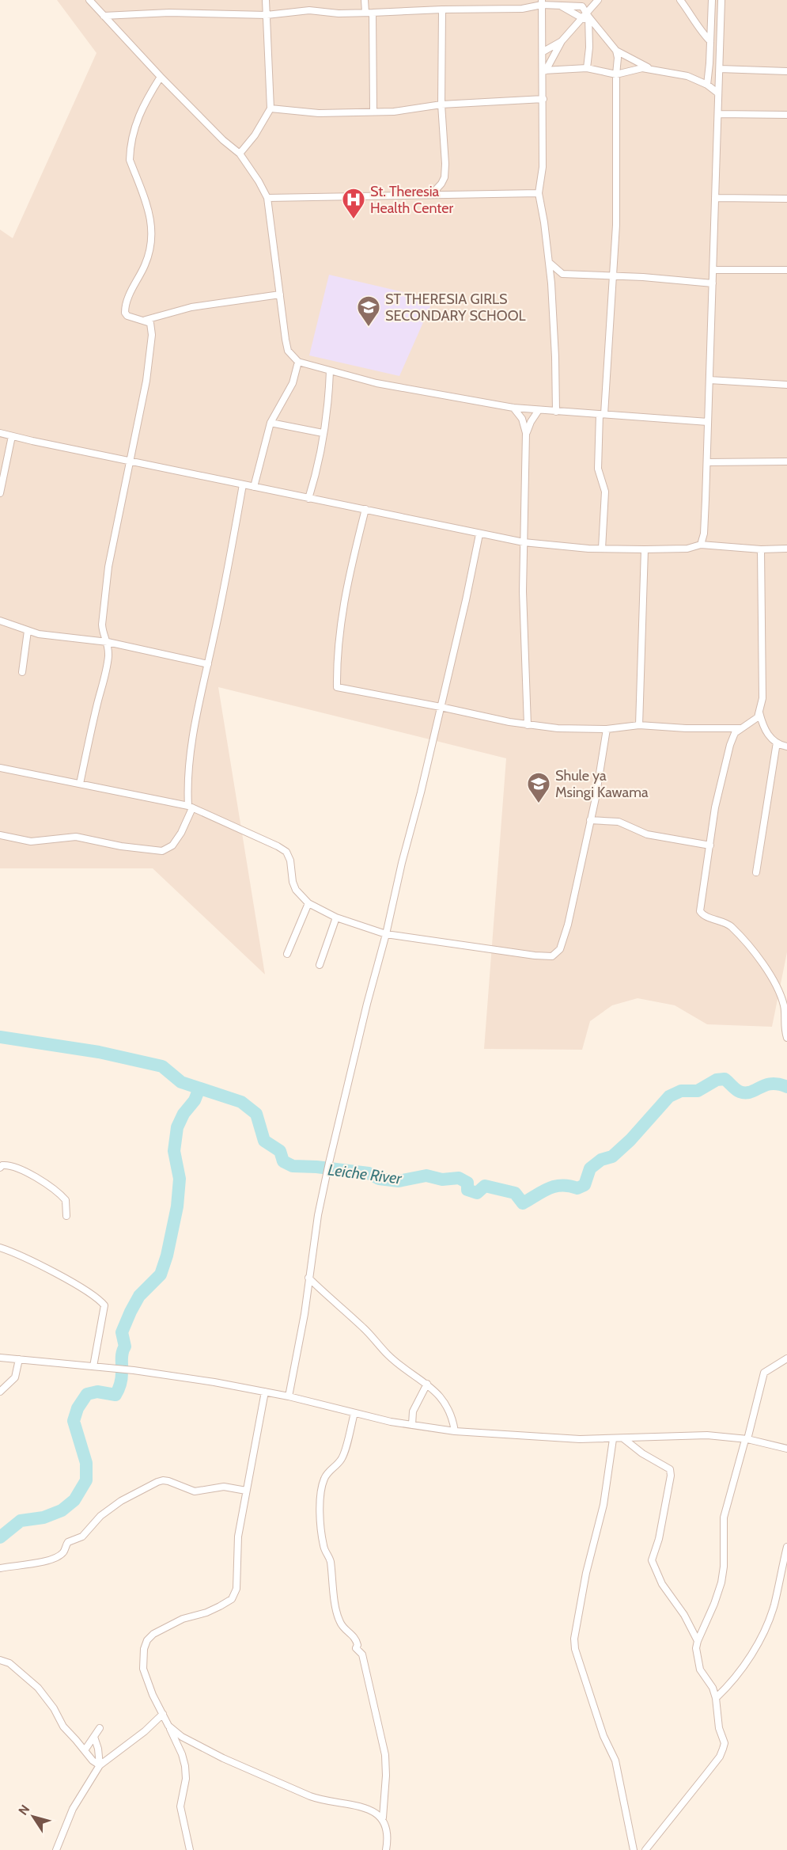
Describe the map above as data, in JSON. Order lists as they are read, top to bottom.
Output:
{
  "water": ["Leiche River"],
  "places": {
    "hospital": ["St. Theresia Health Center"],
    "school or university": ["ST THERESIA GIRLS SECONDARY SCHOOL", "Shule ya Msingi Kawama"]
  },
  "north": "top left"
}
